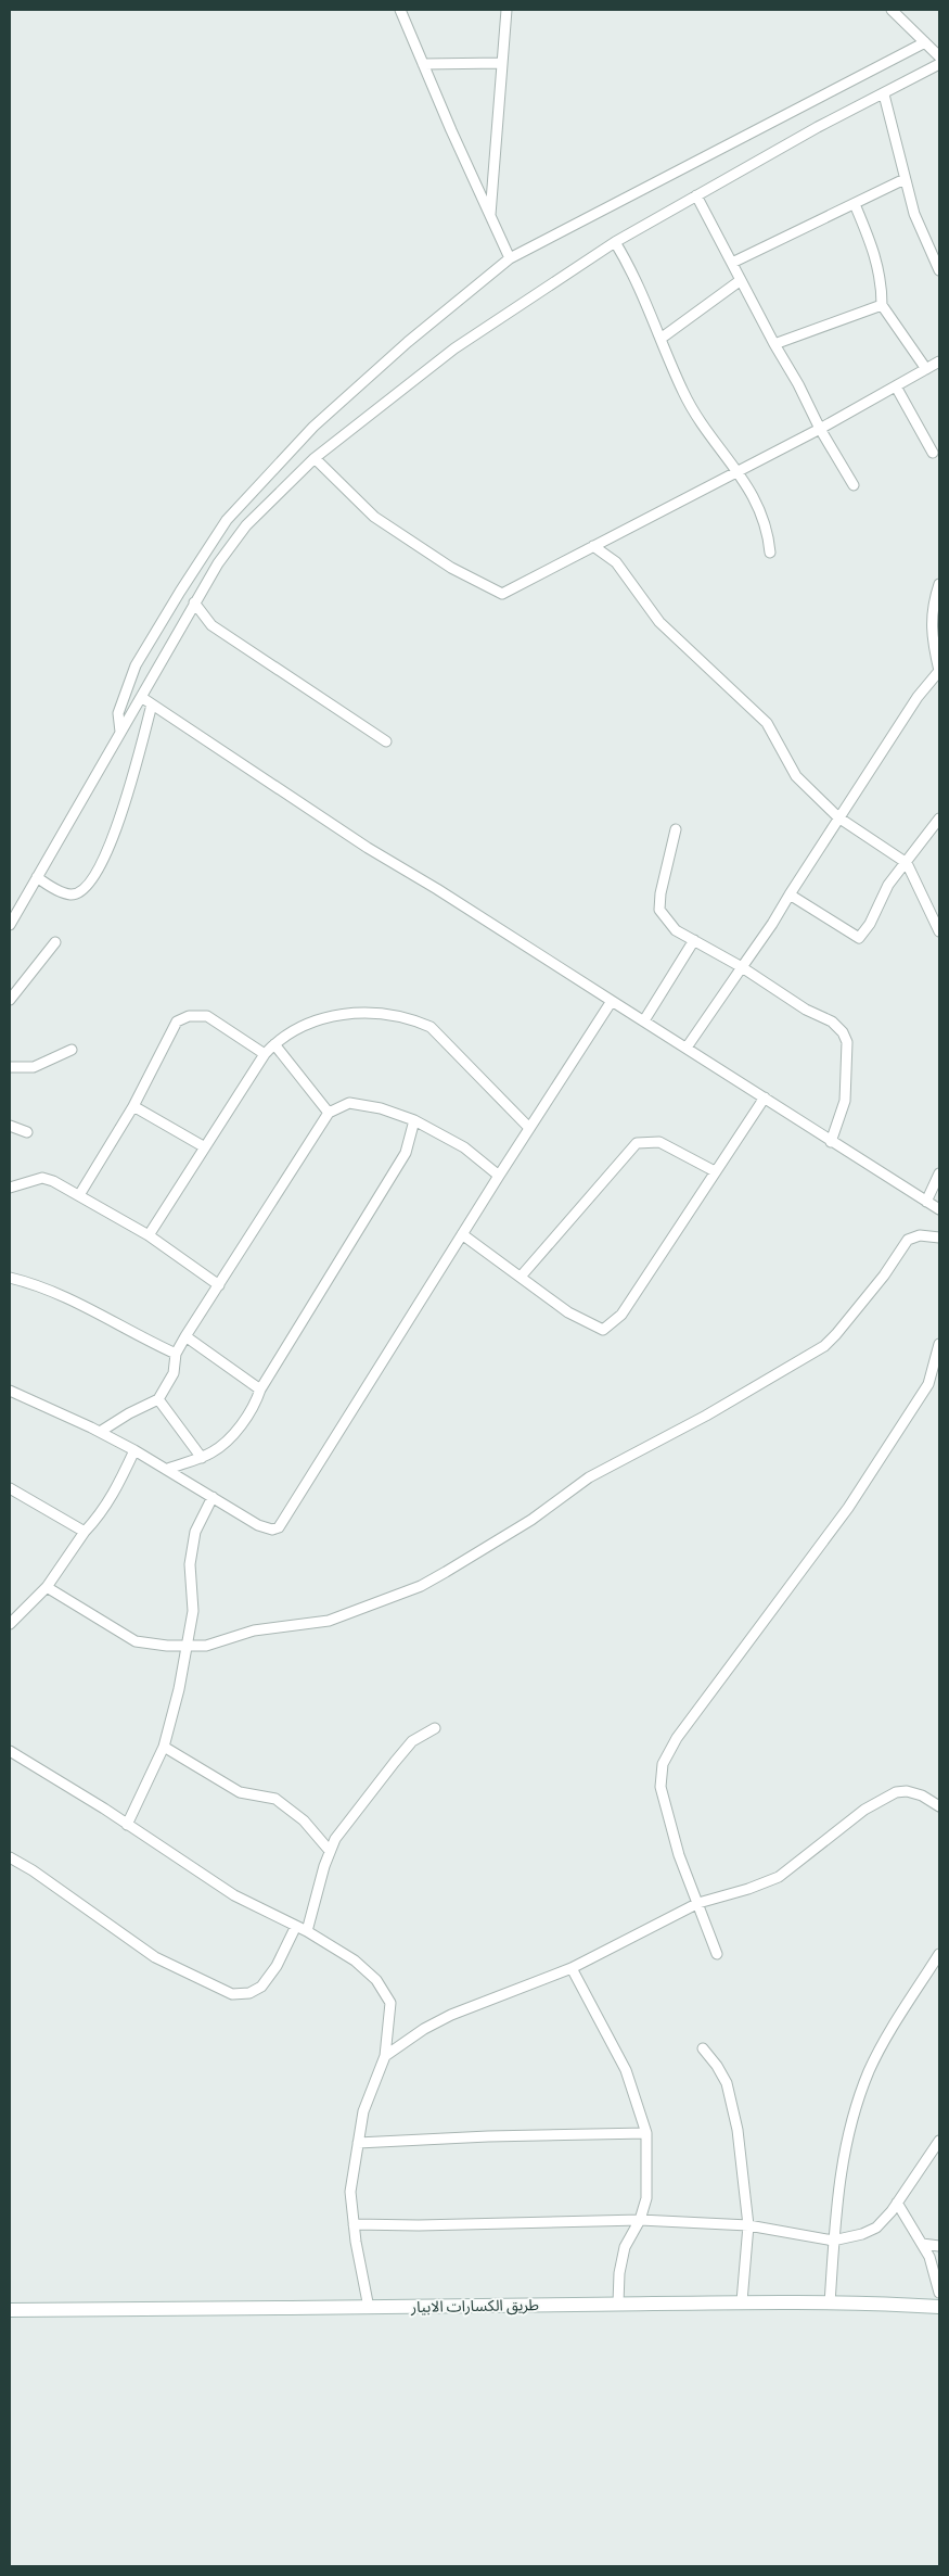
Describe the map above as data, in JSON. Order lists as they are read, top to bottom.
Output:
{
  "streets": {
    "street": ["طريق الكسارات الابيار"]
  }
}
